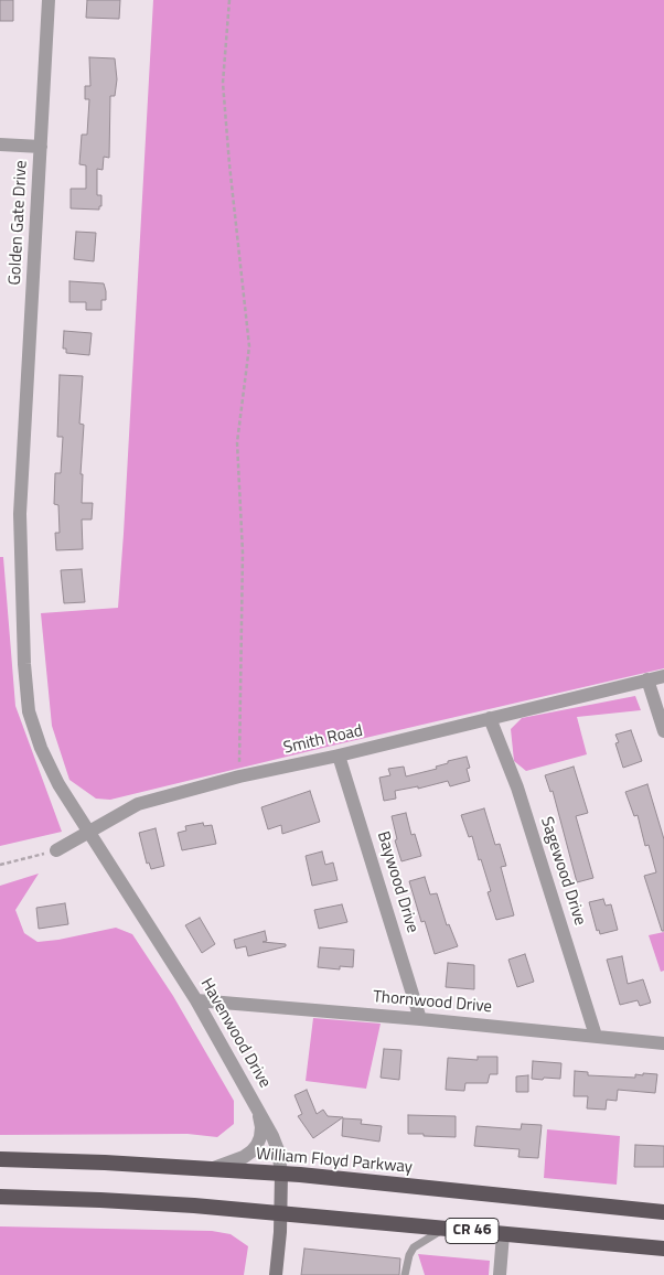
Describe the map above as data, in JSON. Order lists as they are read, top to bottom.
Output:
{
  "streets": {
    "highway": ["William Floyd Parkway", "CR 46"],
    "main road": ["Havenwood Drive"],
    "street": [
      "Golden Gate Drive",
      "Smith Road",
      "Sagewood Drive",
      "Baywood Drive",
      "Thornwood Drive"
    ]
  },
  "crossings": [
    ["Golden Gate Drive", "Smith Road"],
    ["Golden Gate Drive", "Havenwood Drive"],
    ["Smith Road", "Sagewood Drive"],
    ["Smith Road", "Baywood Drive"],
    ["Smith Road", "Havenwood Drive"],
    ["Sagewood Drive", "Thornwood Drive"],
    ["Baywood Drive", "Thornwood Drive"],
    ["Thornwood Drive", "Havenwood Drive"],
    ["Havenwood Drive", "William Floyd Parkway"],
    ["Havenwood Drive", "CR 46"]
  ]
}
